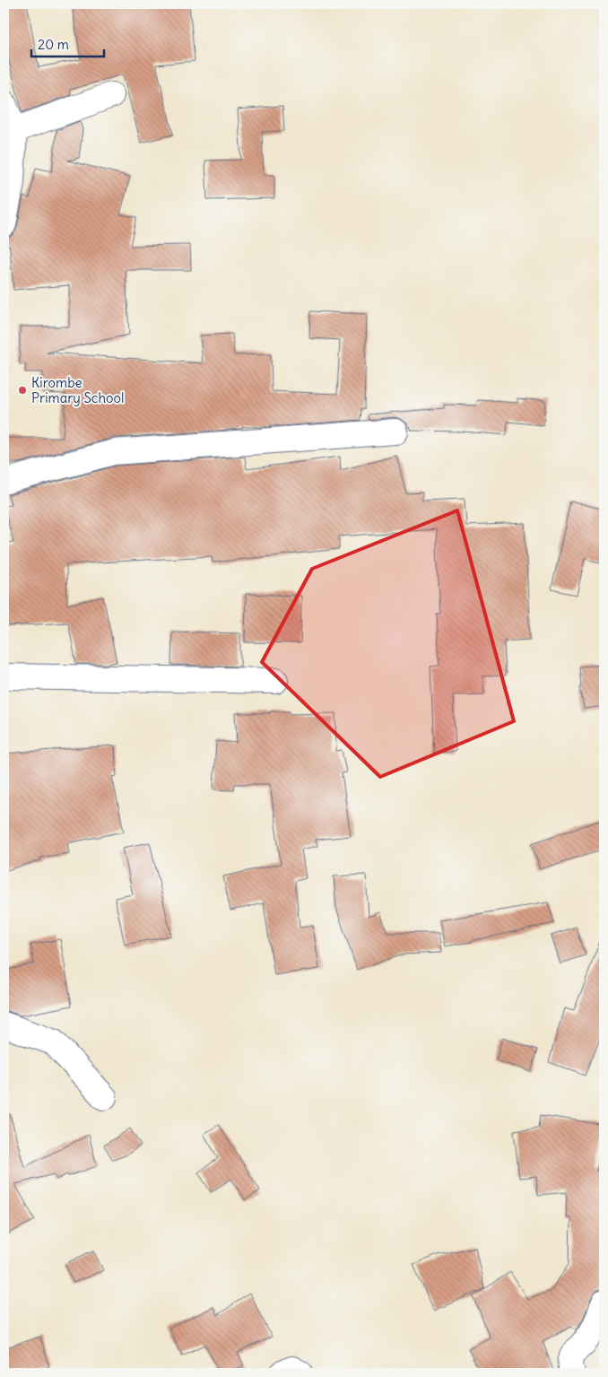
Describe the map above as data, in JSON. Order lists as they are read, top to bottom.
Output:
{
  "places": ["Kirombe Primary School"],
  "scale_bar": "20 m"
}
